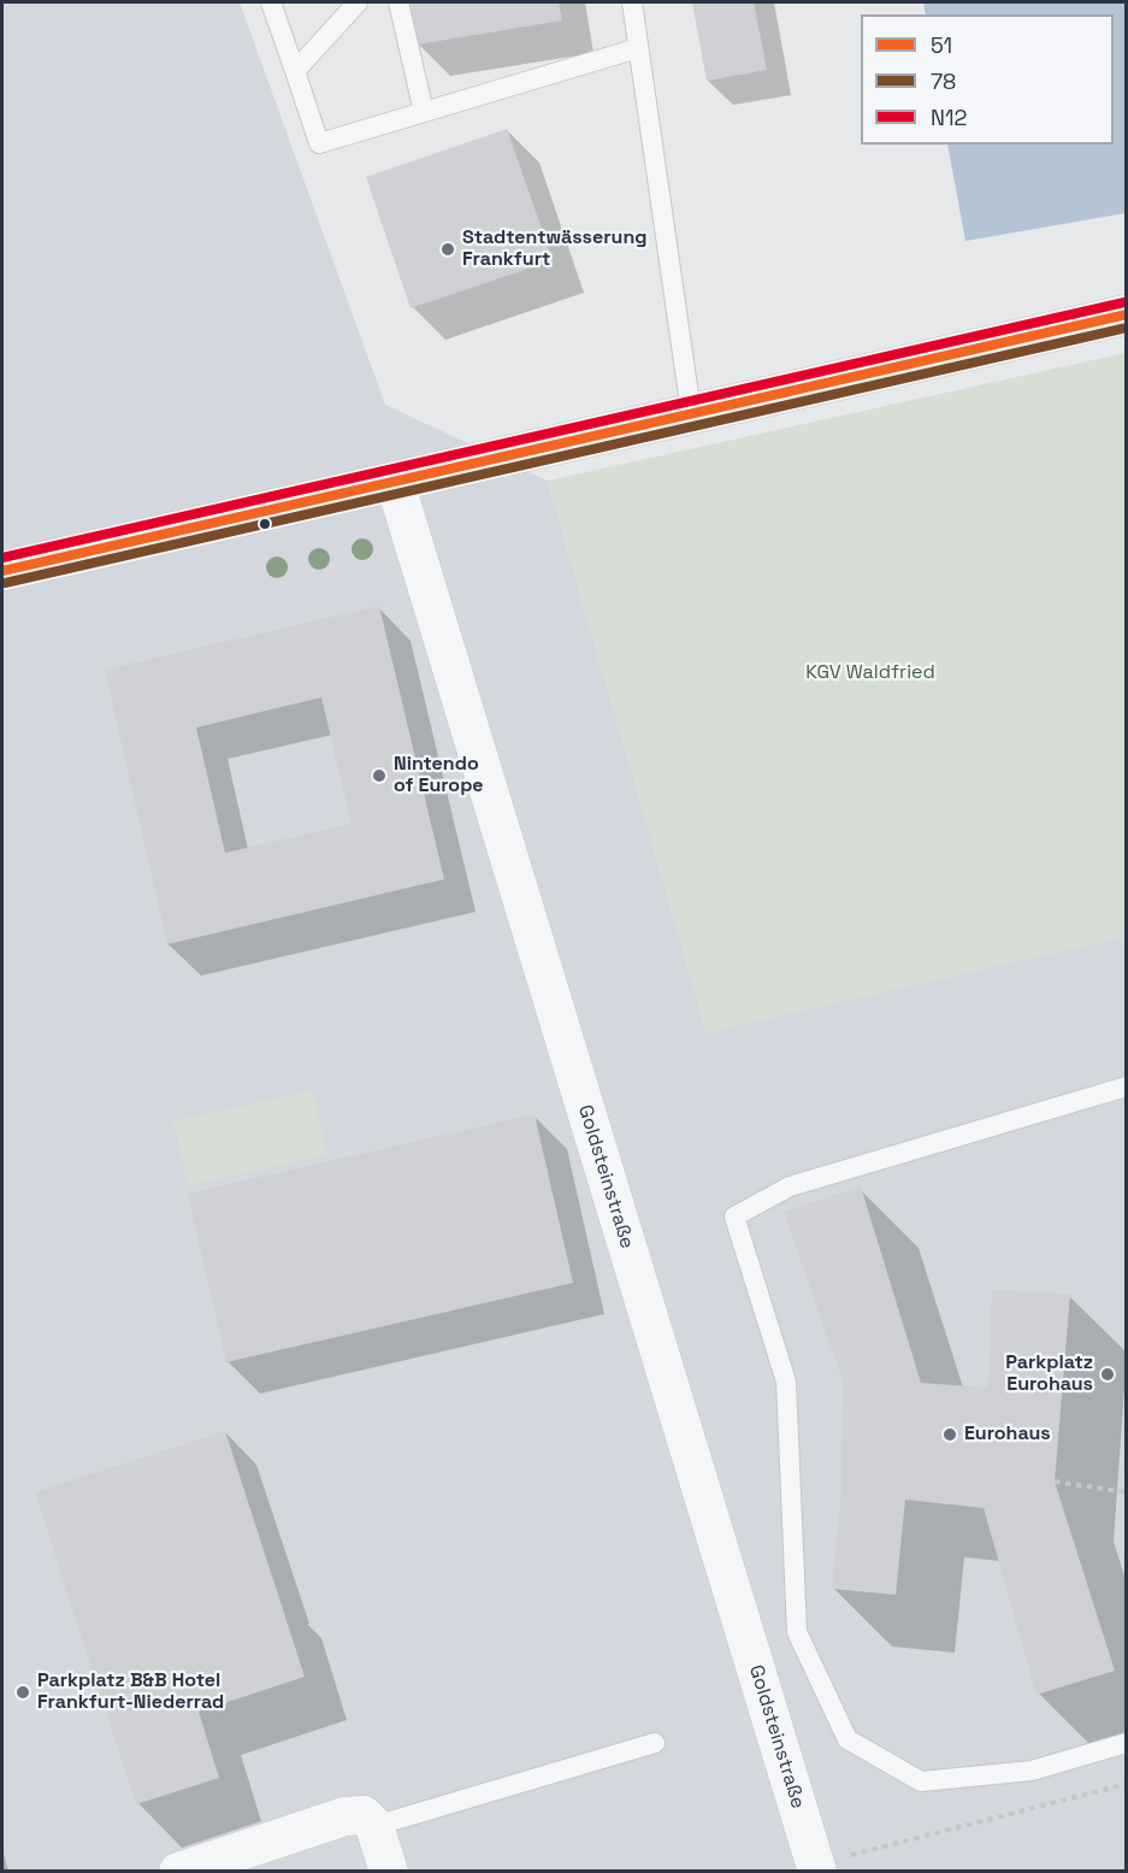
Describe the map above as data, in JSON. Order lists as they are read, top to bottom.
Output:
{
  "streets": {
    "street": ["Goldsteinstraße"]
  },
  "parks": ["KGV Waldfried"],
  "places": [
    "Stadtentwässerung Frankfurt",
    "Nintendo of Europe",
    "Parkplatz Eurohaus",
    "Eurohaus",
    "Parkplatz B&B Hotel Frankfurt-Niederrad"
  ],
  "lines": ["transit line N12", "transit line 51", "transit line 78"],
  "legend": ["51", "78", "N12"]
}
